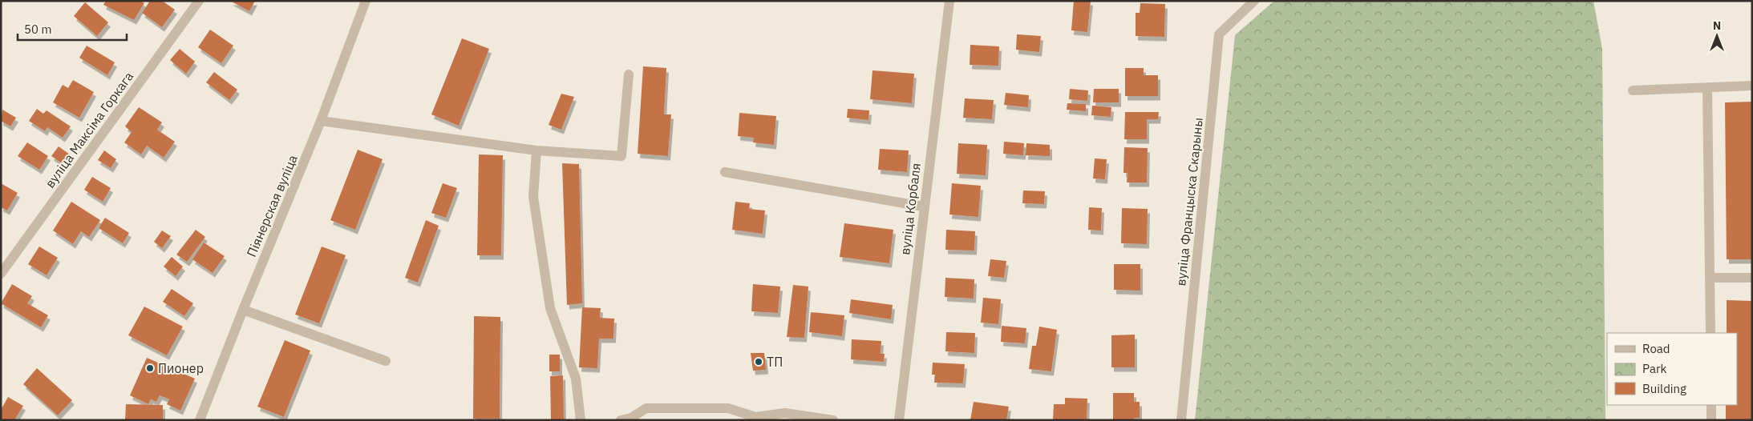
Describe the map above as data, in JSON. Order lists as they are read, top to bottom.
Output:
{
  "streets": {
    "street": [
      "вуліца Максіма Горкага",
      "вуліца Францыска Скарыны",
      "Піянерская вуліца",
      "вуліца Корбаля"
    ]
  },
  "places": ["ТП", "Пионер"],
  "legend": ["Road", "Park", "Building"],
  "scale_bar": "50 m",
  "north": "top"
}
